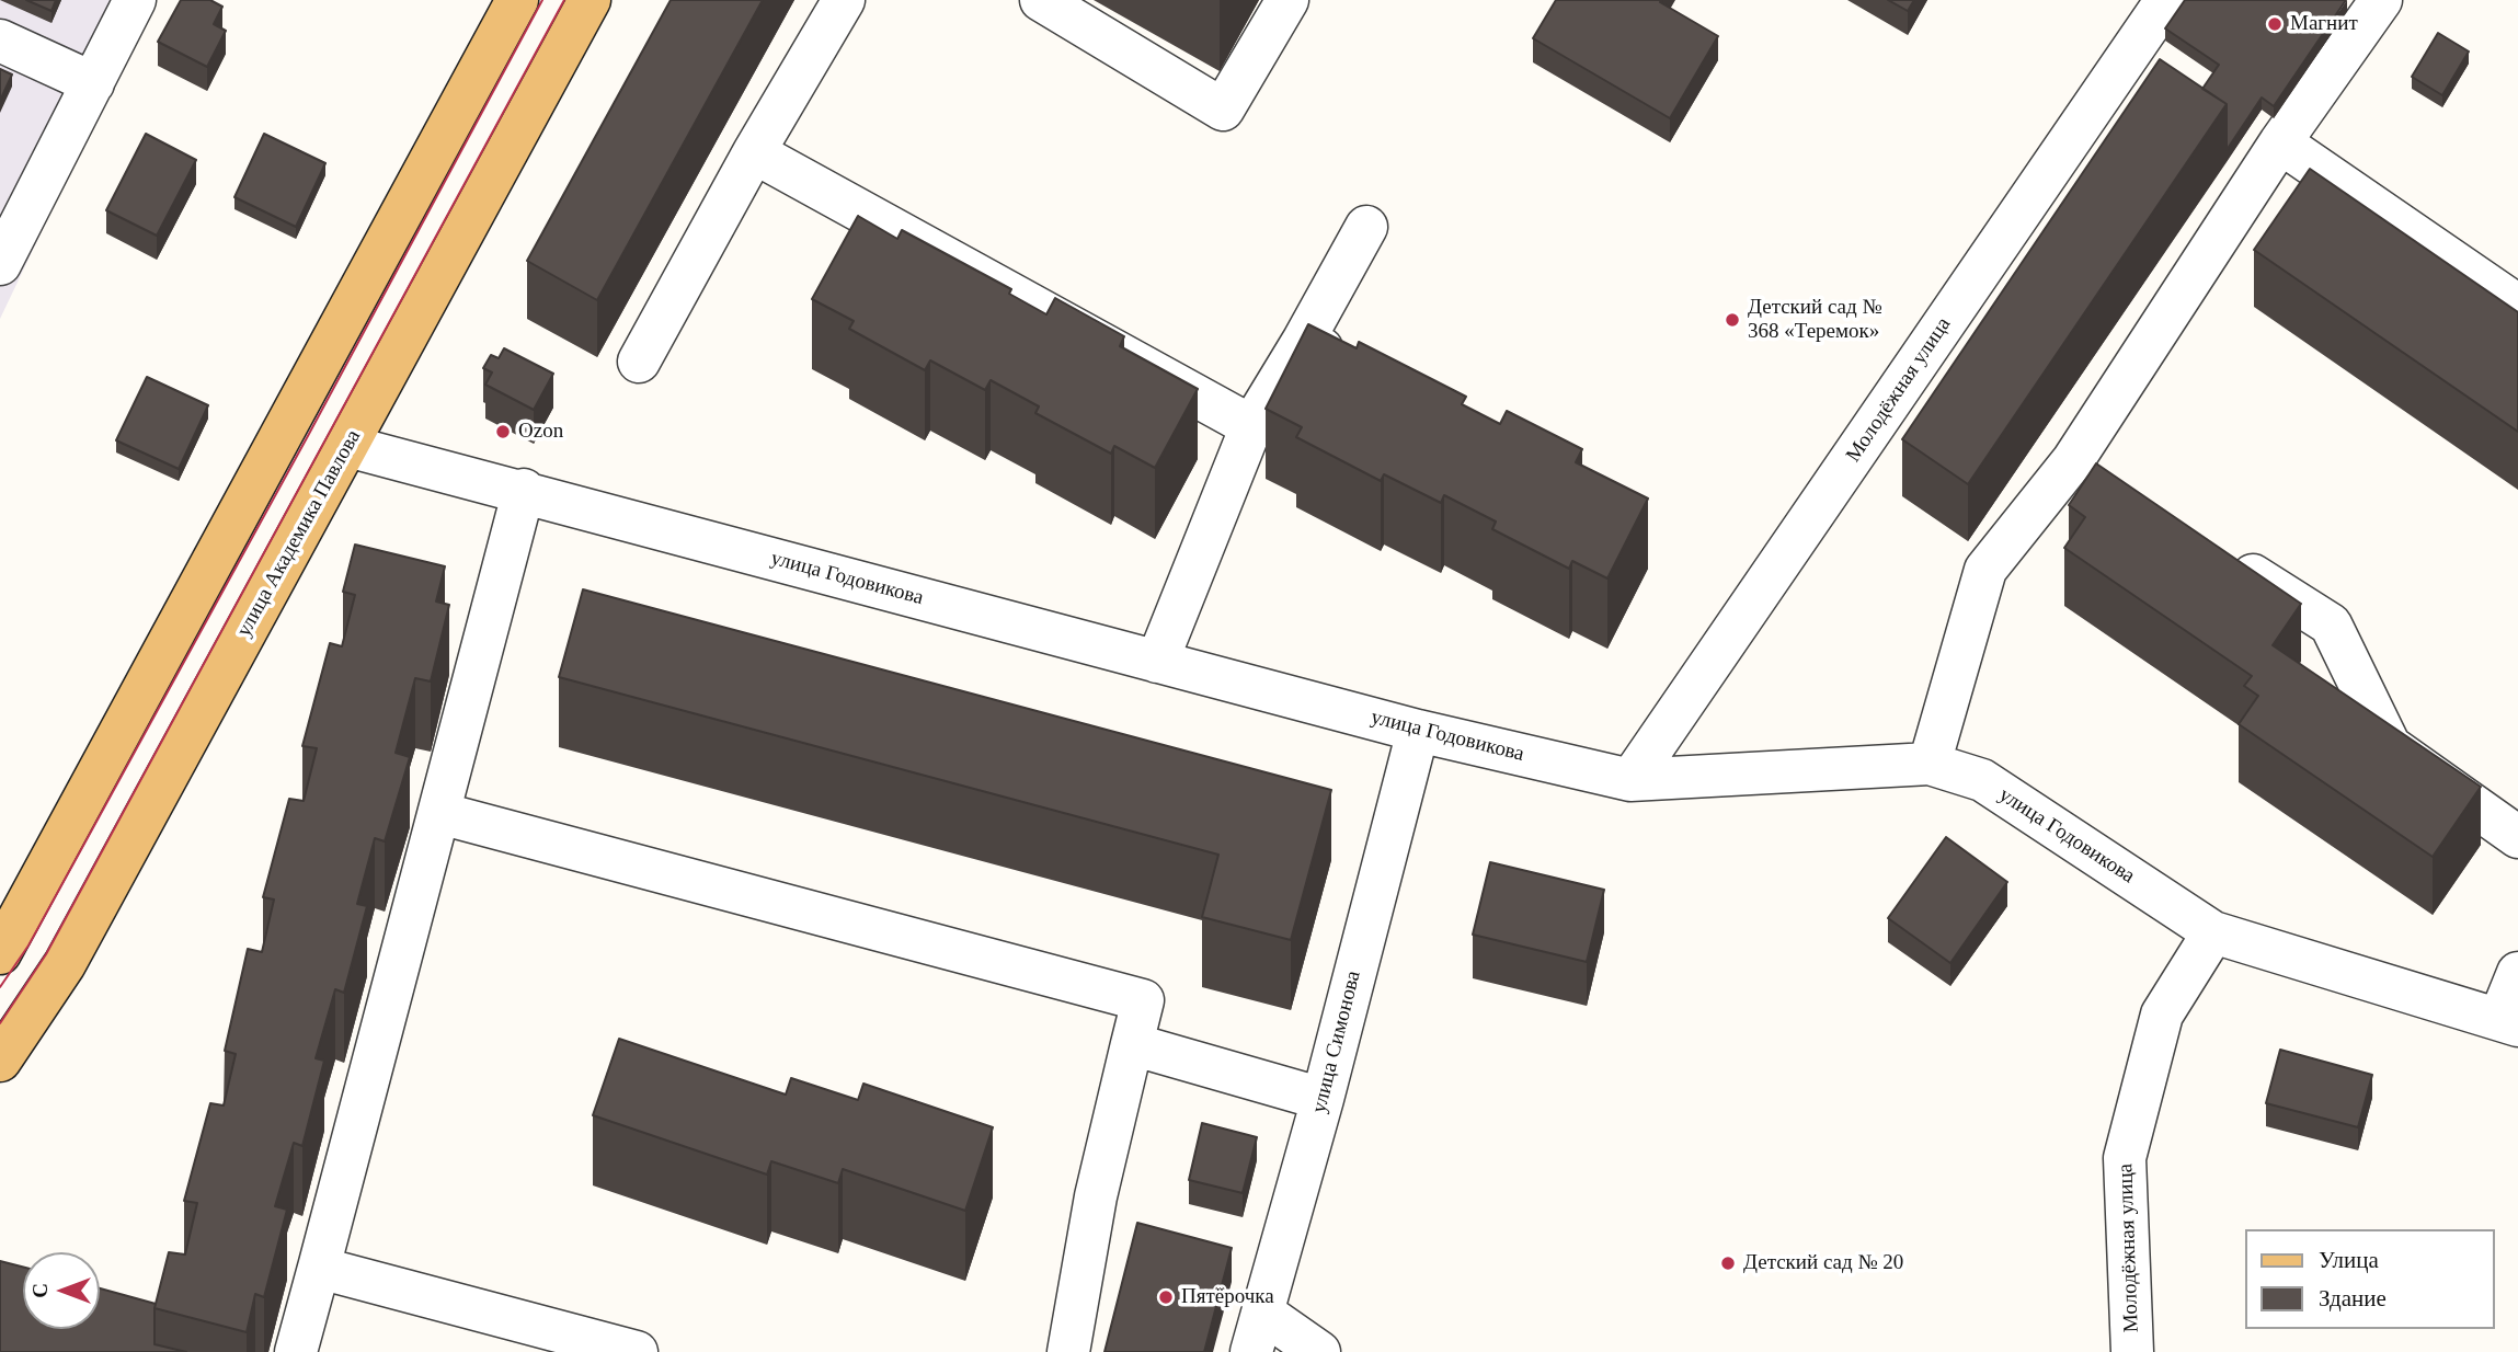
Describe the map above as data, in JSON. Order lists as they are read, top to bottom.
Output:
{
  "streets": {
    "main road": ["улица Академика Павлова"],
    "street": ["Молодёжная улица", "улица Годовикова", "улица Симонова"]
  },
  "crossings": [
    ["Молодёжная улица", "улица Годовикова"],
    ["улица Академика Павлова", "улица Годовикова"],
    ["улица Годовикова", "улица Симонова"]
  ],
  "places": [
    "Магнит",
    "Детский сад № 368 «Теремок»",
    "Ozon",
    "Детский сад № 20",
    "Пятёрочка"
  ],
  "legend": ["Улица", "Здание"],
  "north": "left"
}
